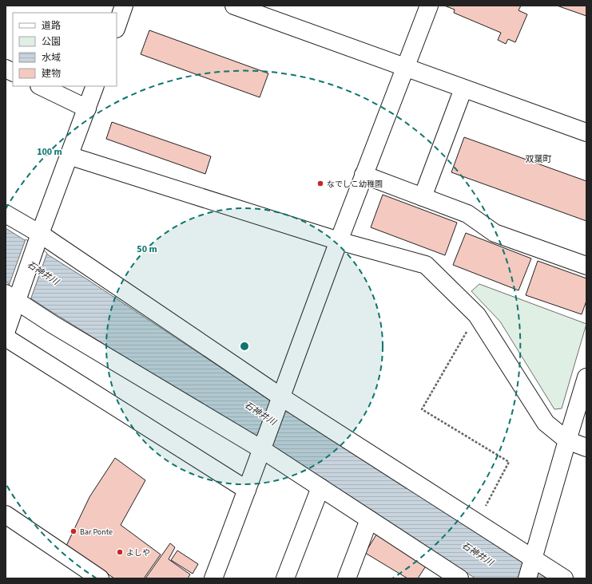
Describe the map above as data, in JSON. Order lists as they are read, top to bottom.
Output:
{
  "districts": ["双葉町"],
  "water": ["石神井川"],
  "places": ["なでしこ幼稚園", "Bar Ponte", "よしや"],
  "legend": [
    "道路",
    "公園",
    "水域",
    "建物"
  ],
  "rings": ["100 m", "50 m"]
}
